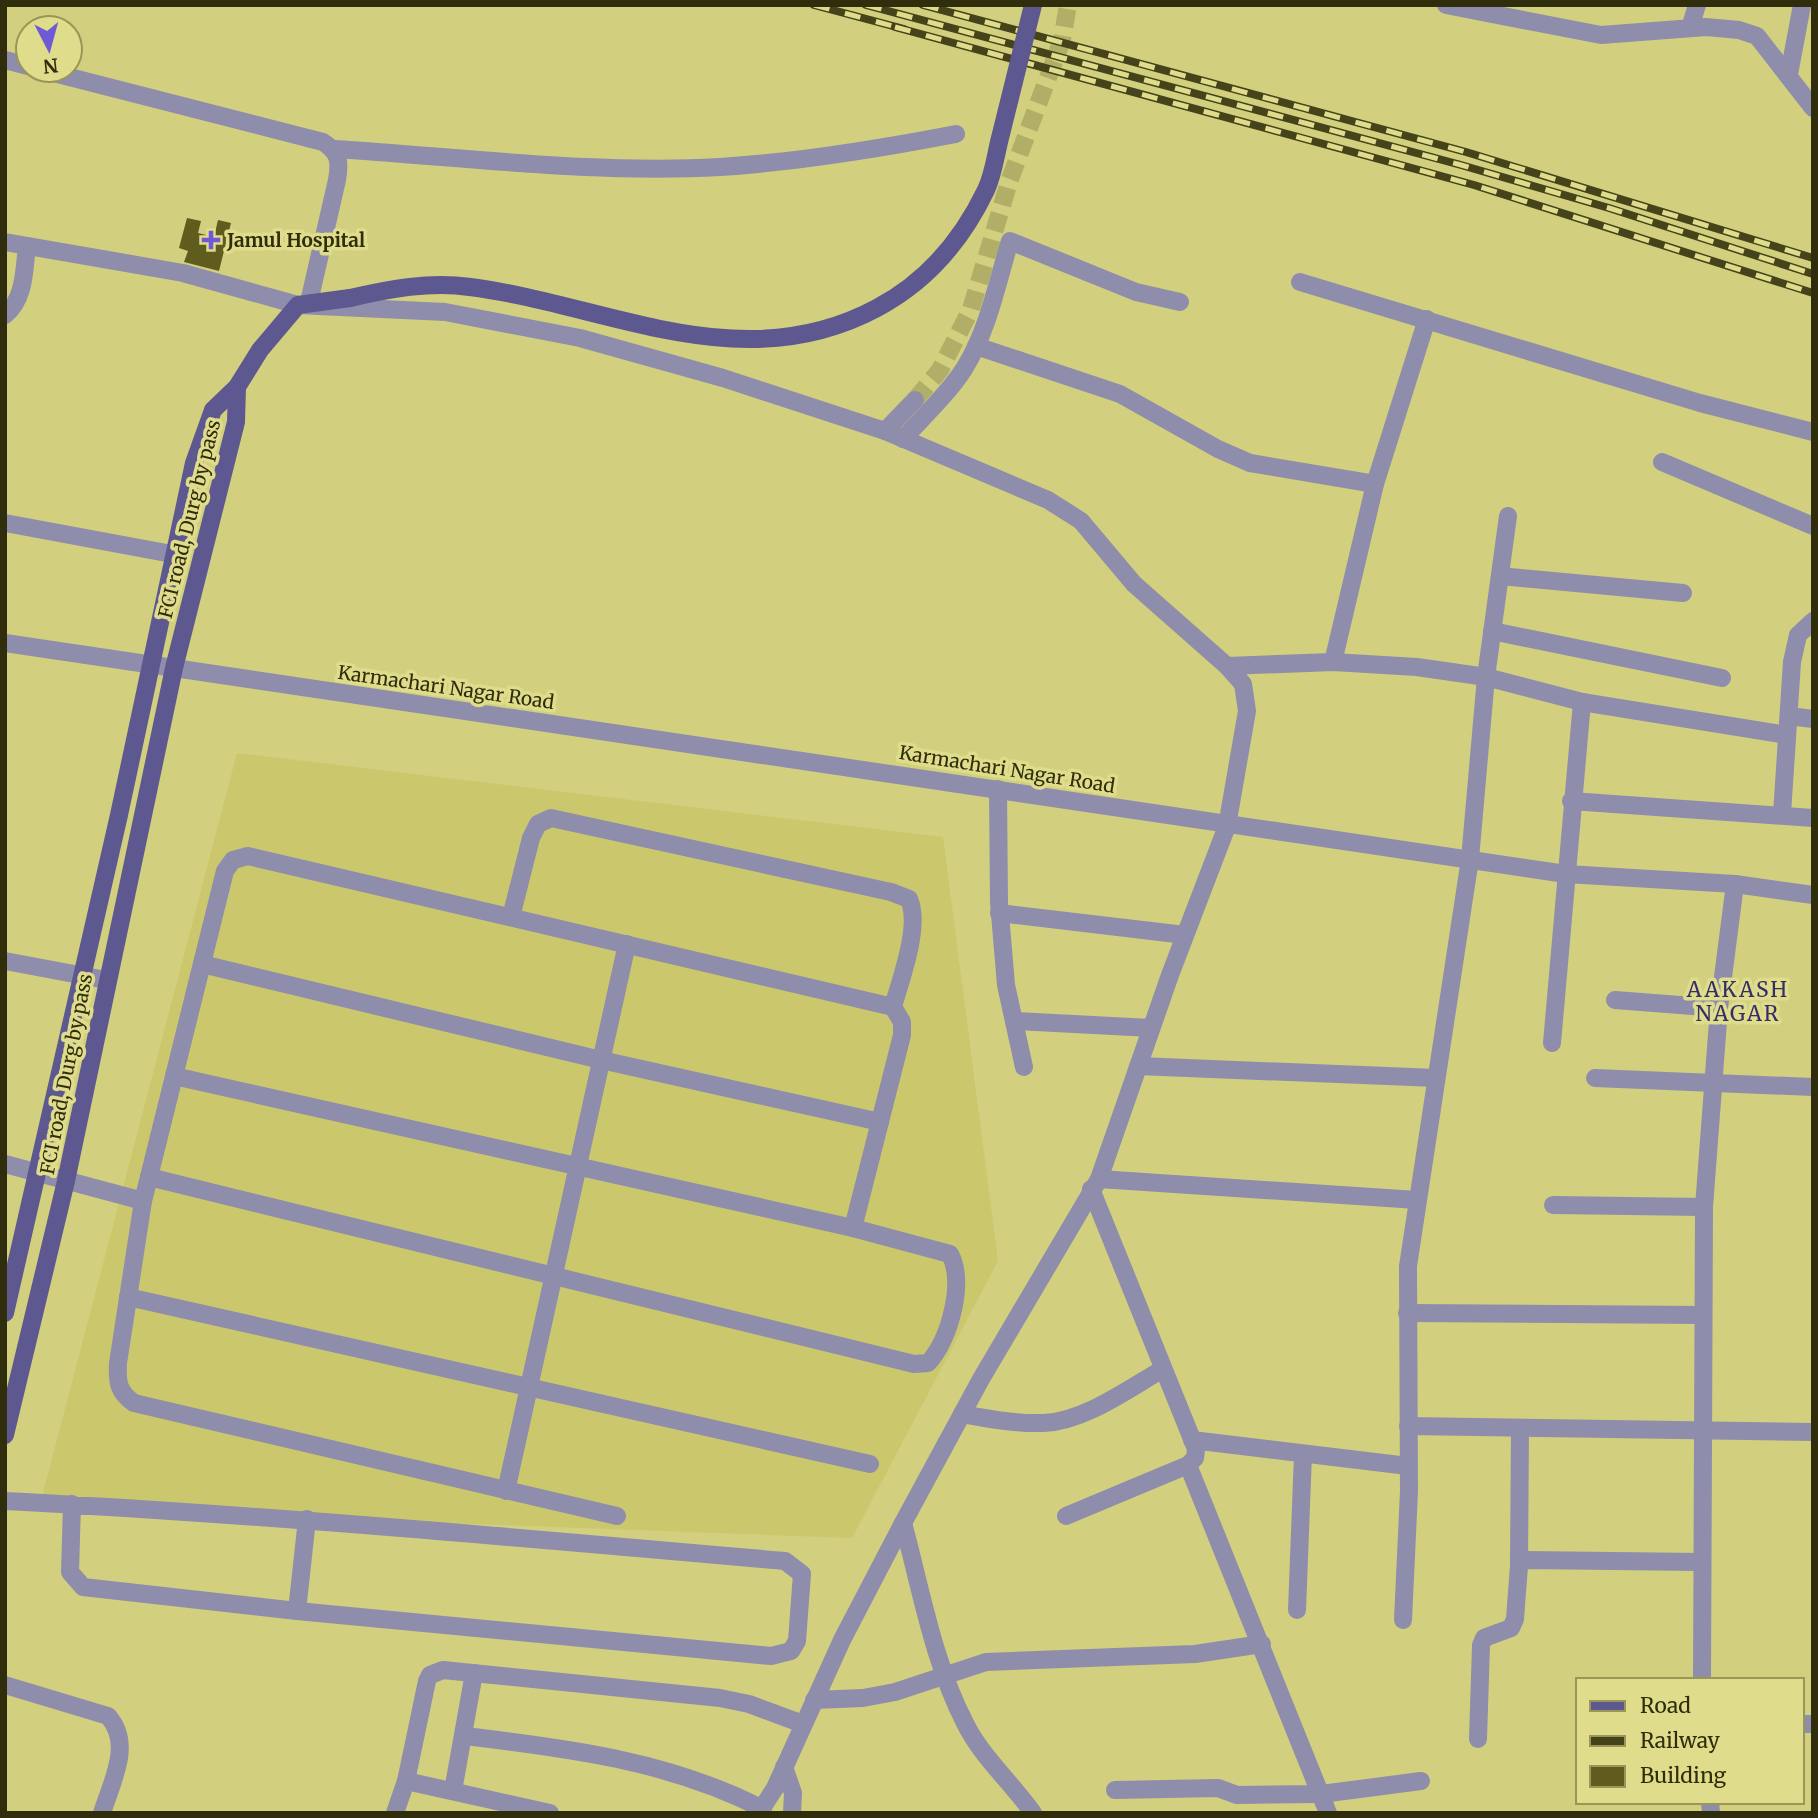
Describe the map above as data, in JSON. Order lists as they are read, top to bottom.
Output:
{
  "streets": {
    "main road": ["FCI road, Durg by pass"],
    "street": ["Karmachari Nagar Road"]
  },
  "crossings": [
    ["FCI road, Durg by pass", "Karmachari Nagar Road"]
  ],
  "districts": ["AAKASH NAGAR"],
  "places": {
    "health": ["Jamul Hospital"]
  },
  "legend": ["Road", "Railway", "Building"],
  "north": "bottom"
}
